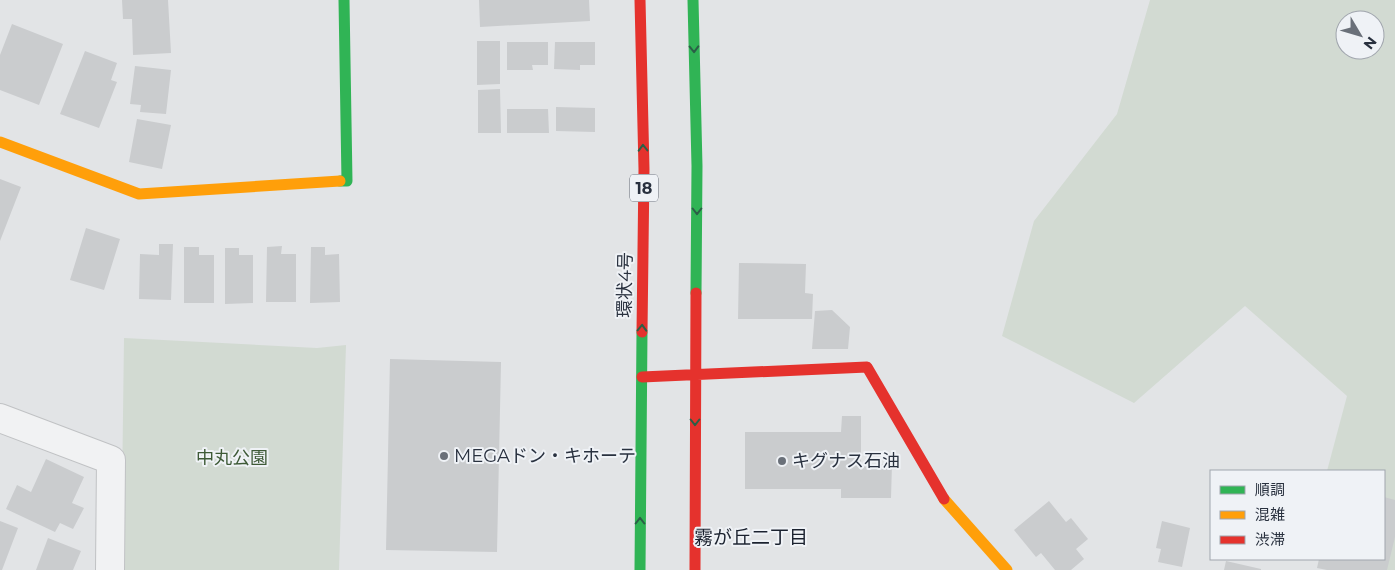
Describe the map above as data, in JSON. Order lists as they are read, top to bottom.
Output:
{
  "streets": {
    "main road": ["18", "環状4号"]
  },
  "districts": ["霧が丘二丁目"],
  "parks": ["中丸公園"],
  "places": ["MEGAドン・キホーテ", "キグナス石油"],
  "legend": ["順調", "混雑", "渋滞"],
  "north": "bottom right"
}
